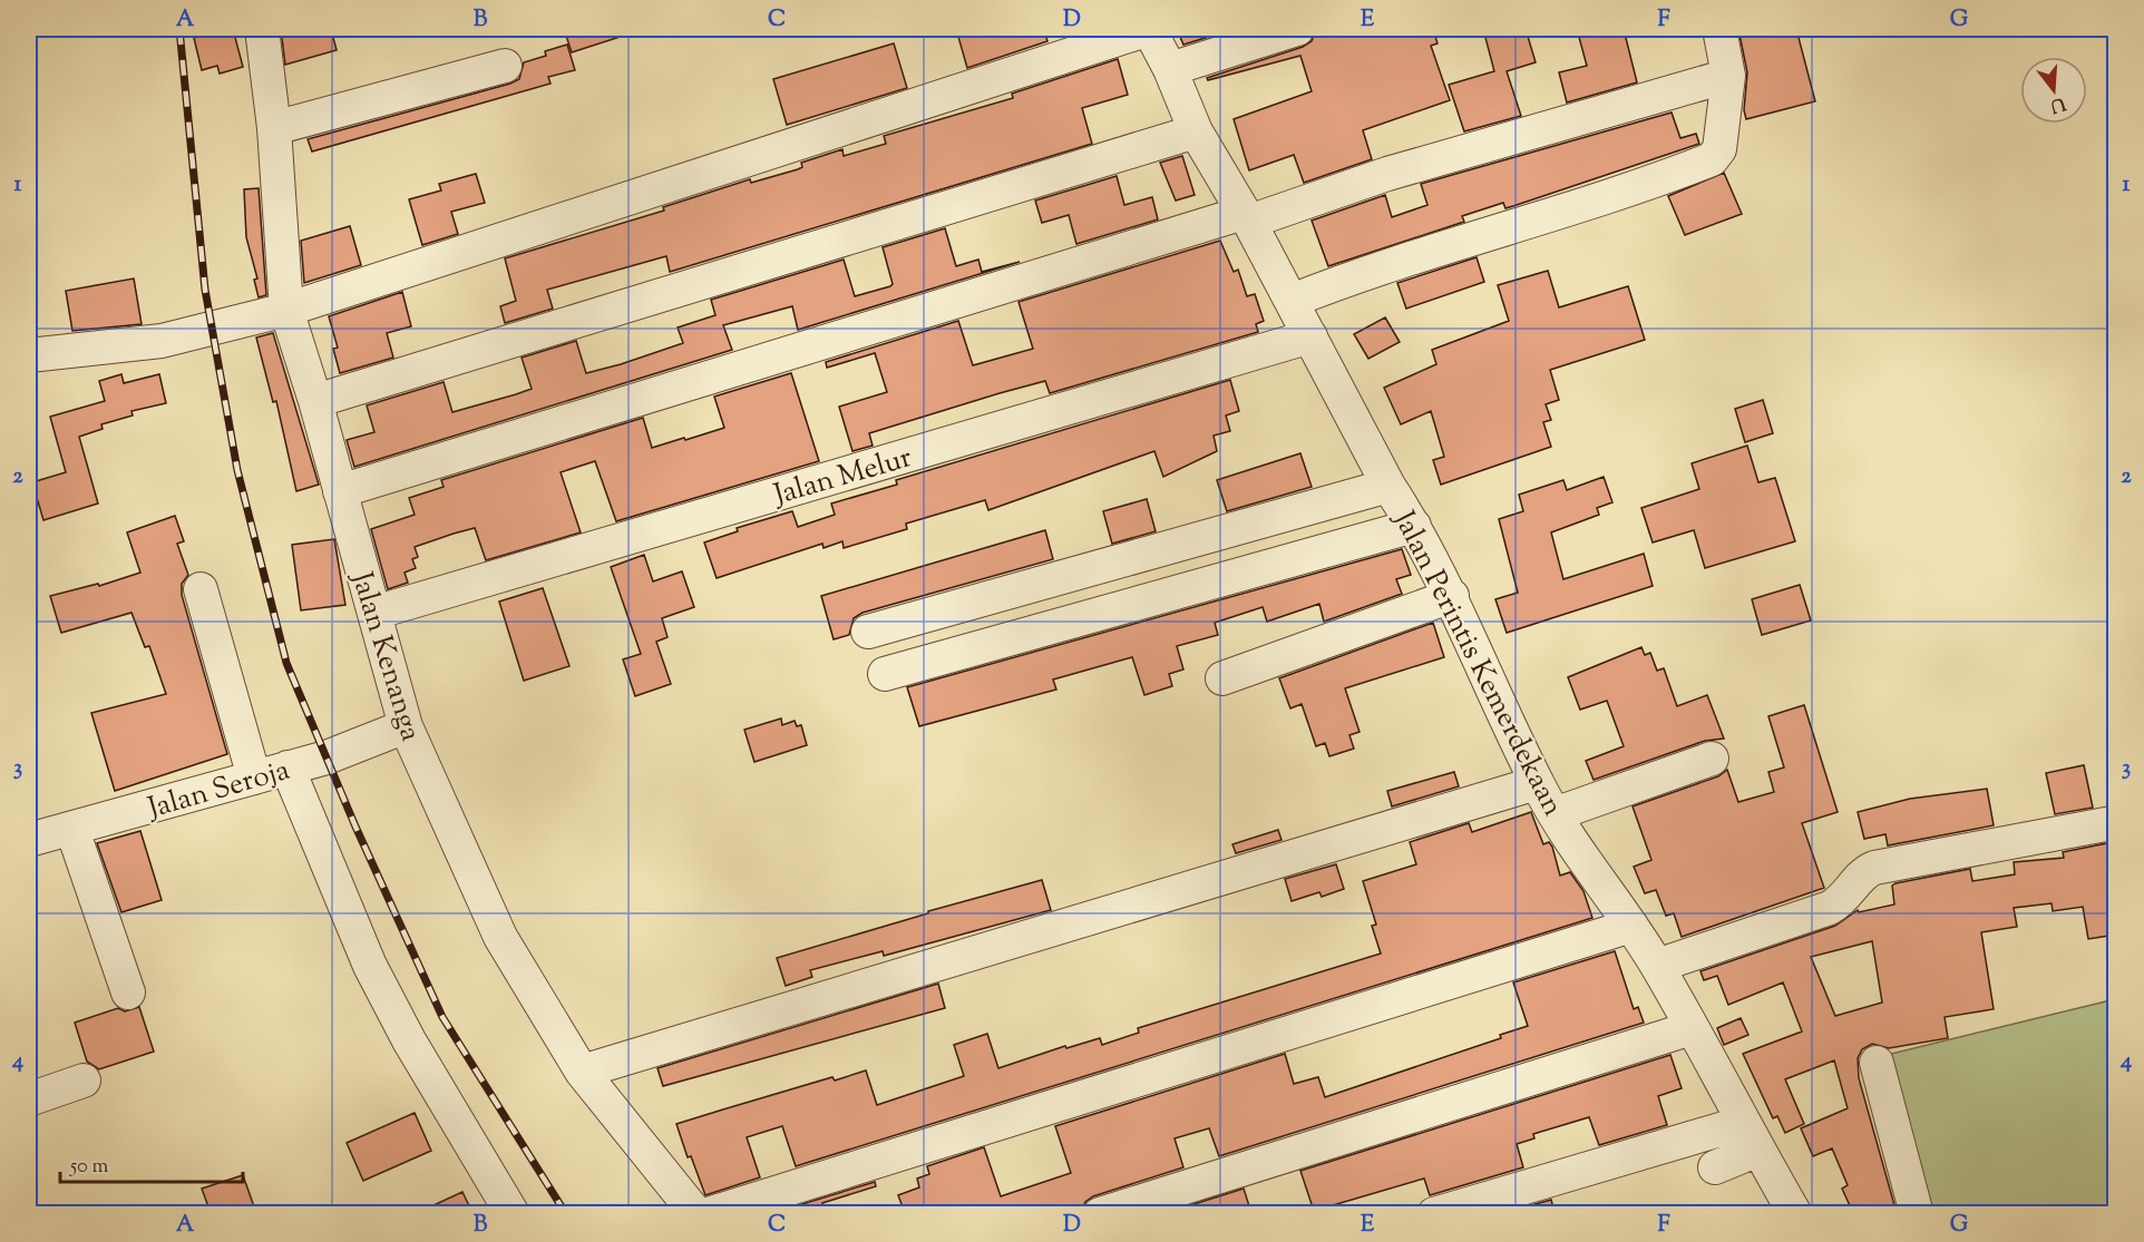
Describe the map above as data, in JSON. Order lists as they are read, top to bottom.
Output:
{
  "streets": {
    "street": [
      "Jalan Melur",
      "Jalan Kenanga",
      "Jalan Perintis Kemerdekaan",
      "Jalan Seroja"
    ]
  },
  "crossings": [
    ["Jalan Melur", "Jalan Kenanga"],
    ["Jalan Melur", "Jalan Perintis Kemerdekaan"],
    ["Jalan Kenanga", "Jalan Seroja"]
  ],
  "scale_bar": "50 m",
  "north": "bottom",
  "grid": {
    "columns": [
      "A",
      "B",
      "C",
      "D",
      "E",
      "F",
      "G"
    ],
    "rows": [
      "1",
      "2",
      "3",
      "4"
    ]
  }
}
